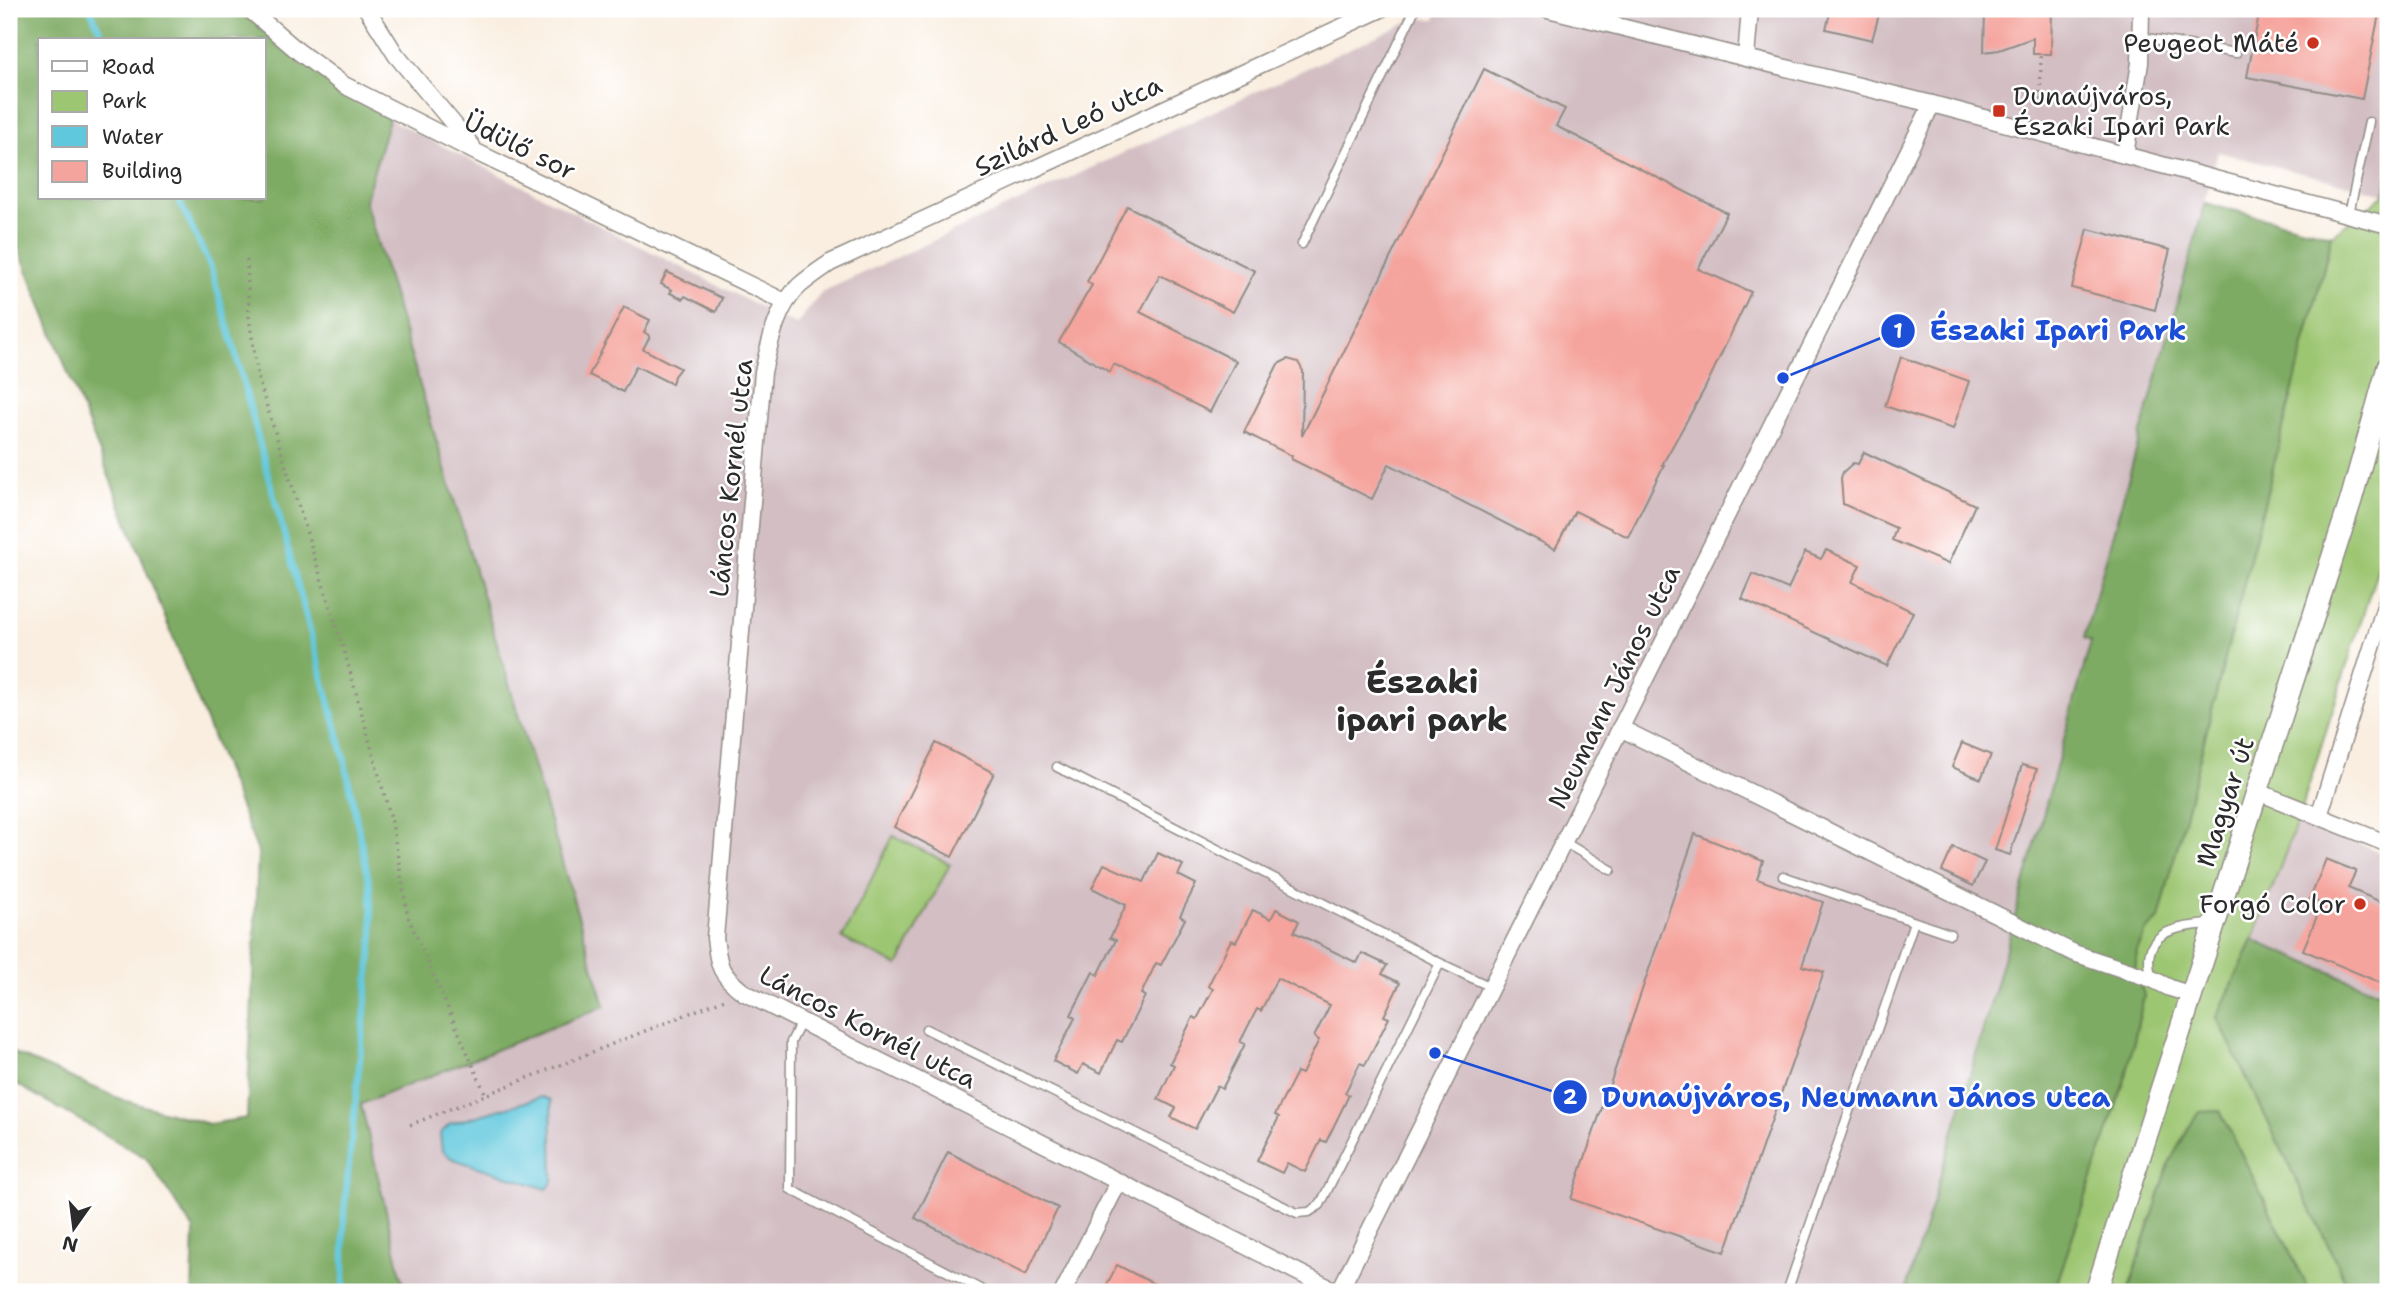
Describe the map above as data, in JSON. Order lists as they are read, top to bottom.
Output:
{
  "streets": {
    "street": [
      "Szilárd Leó utca",
      "Üdülő sor",
      "Láncos Kornél utca",
      "Neumann János utca",
      "Magyar út"
    ]
  },
  "crossings": [
    ["Szilárd Leó utca", "Üdülő sor"],
    ["Szilárd Leó utca", "Láncos Kornél utca"],
    ["Üdülő sor", "Láncos Kornél utca"],
    ["Láncos Kornél utca", "Neumann János utca"]
  ],
  "districts": ["Északi ipari park"],
  "places": {
    "other": [
      "Peugeot Máté",
      "Északi Ipari Park",
      "Forgó Color",
      "Dunaújváros, Neumann János utca"
    ],
    "transit": ["Dunaújváros, Északi Ipari Park"]
  },
  "legend": [
    "Road",
    "Park",
    "Water",
    "Building"
  ],
  "north": "bottom"
}
